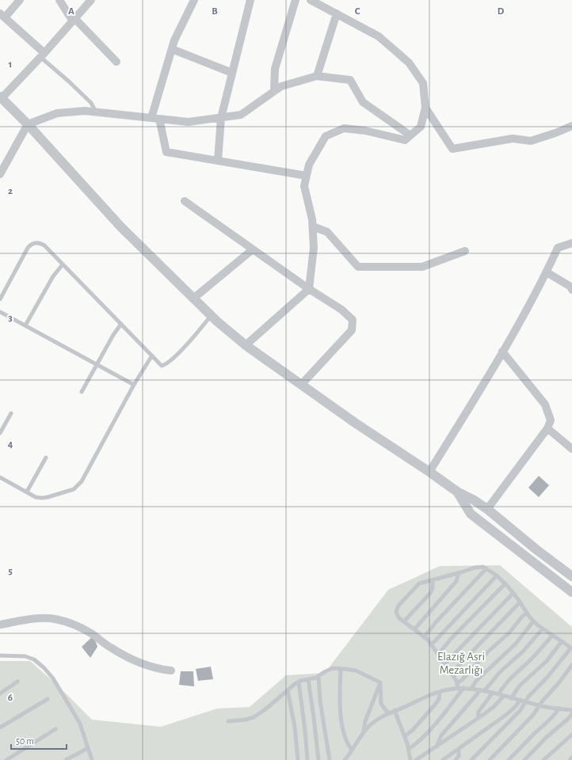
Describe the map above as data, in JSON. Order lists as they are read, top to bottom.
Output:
{
  "parks": ["Elazığ Asri Mezarlığı"],
  "scale_bar": "50 m",
  "grid": {
    "columns": [
      "A",
      "B",
      "C",
      "D"
    ],
    "rows": [
      "1",
      "2",
      "3",
      "4",
      "5",
      "6"
    ]
  }
}
